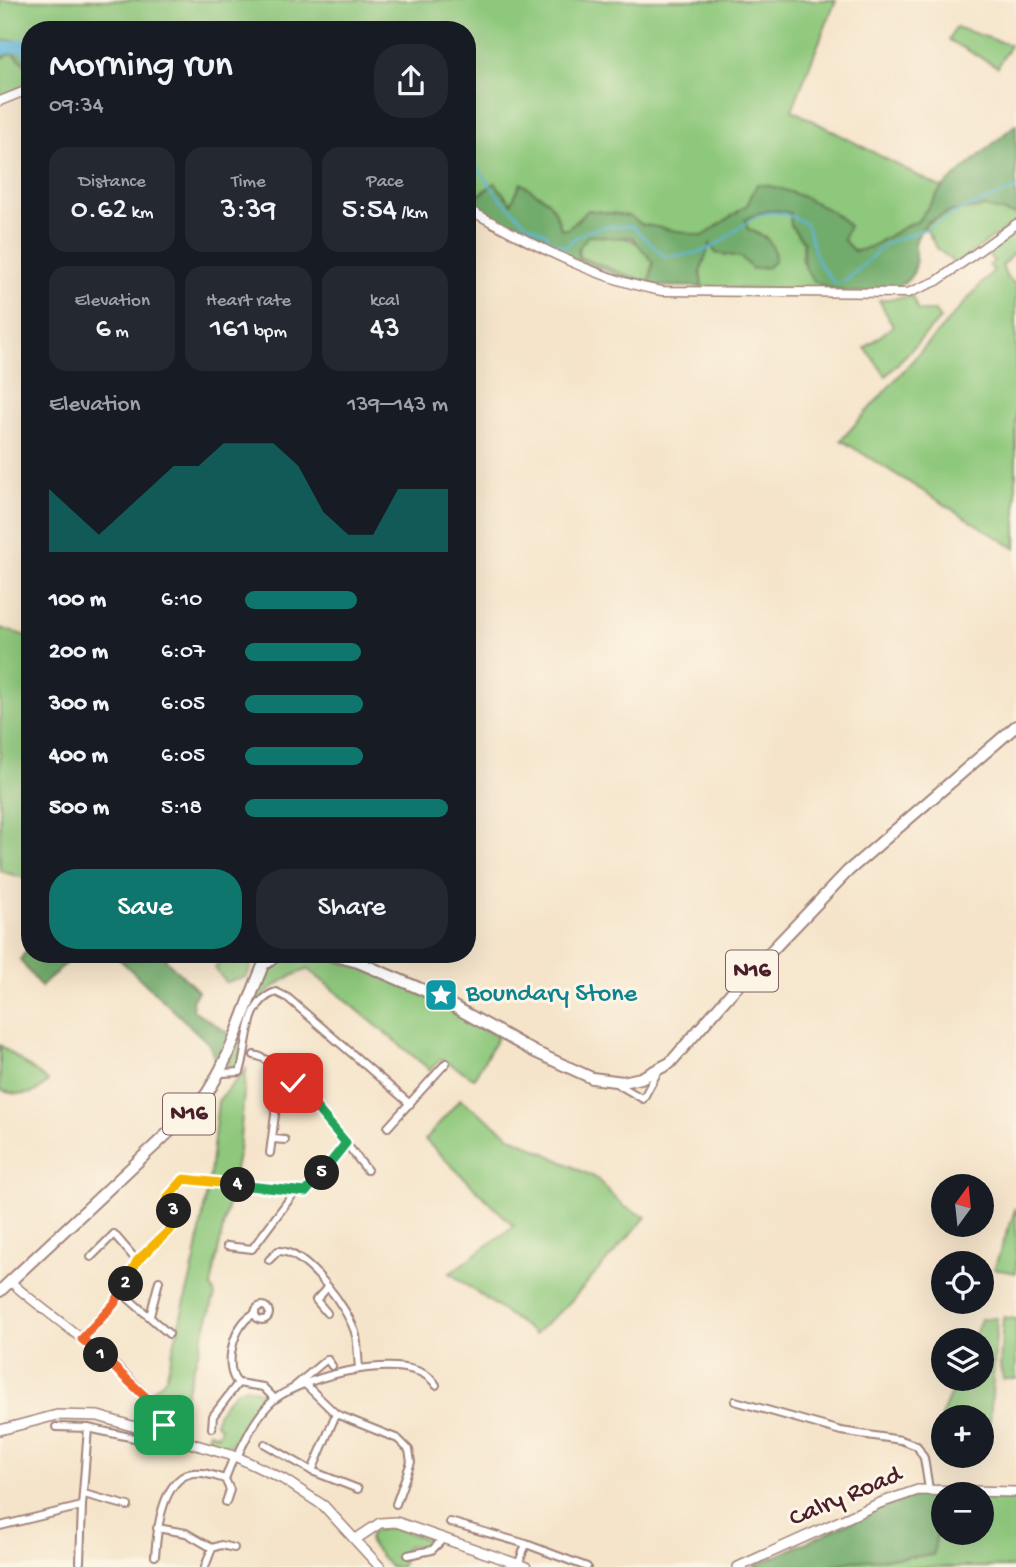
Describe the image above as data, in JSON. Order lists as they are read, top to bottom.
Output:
{
  "streets": {
    "highway": ["N16"],
    "main road": ["Calry Road"]
  },
  "places": {
    "place": ["Boundary Stone"]
  },
  "north": "top",
  "page": {
    "heading": ["Morning run", "09:34"],
    "stats": [
      ["Distance", "0.62 km"],
      ["Time", "3:39"],
      ["Pace", "5:54 /km"],
      ["Elevation", "6 m"],
      ["Heart rate", "161 bpm"],
      ["kcal", "43"]
    ],
    "chart": ["Elevation", "139–143 m"],
    "list": [
      {
        "name": "100 m",
        "note": "6:10"
      },
      {
        "name": "200 m",
        "note": "6:07"
      },
      {
        "name": "300 m",
        "note": "6:05"
      },
      {
        "name": "400 m",
        "note": "6:05"
      },
      {
        "name": "500 m",
        "note": "5:18"
      }
    ],
    "buttons": ["Save", "Share"],
    "pins": [
      "5",
      "4",
      "3",
      "2",
      "1"
    ],
    "map_buttons": ["+", "−"]
  }
}
